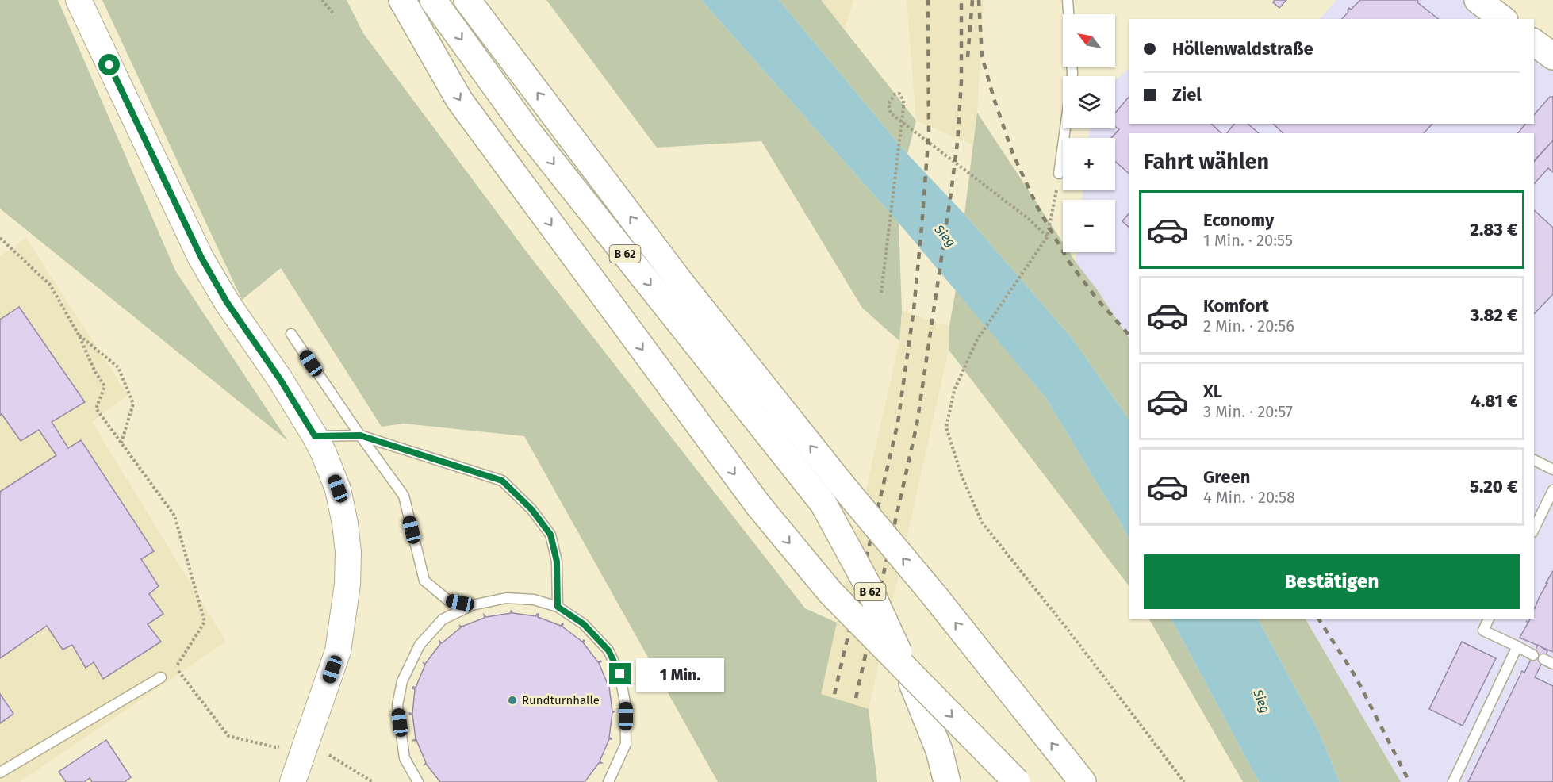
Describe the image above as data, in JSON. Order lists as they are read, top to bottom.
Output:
{
  "streets": {
    "main road": ["B 62"]
  },
  "water": ["Sieg"],
  "places": ["Rundturnhalle"],
  "north": "top left",
  "page": {
    "map_buttons": ["+", "−"],
    "banner": ["Höllenwaldstraße", "Ziel"],
    "heading": "Fahrt wählen",
    "list": [
      {
        "name": "Economy",
        "note": "1 Min. · 20:55",
        "value": "2.83 €"
      },
      {
        "name": "Komfort",
        "note": "2 Min. · 20:56",
        "value": "3.82 €"
      },
      {
        "name": "XL",
        "note": "3 Min. · 20:57",
        "value": "4.81 €"
      },
      {
        "name": "Green",
        "note": "4 Min. · 20:58",
        "value": "5.20 €"
      }
    ],
    "buttons": "Bestätigen",
    "bubble": "1 Min."
  }
}
